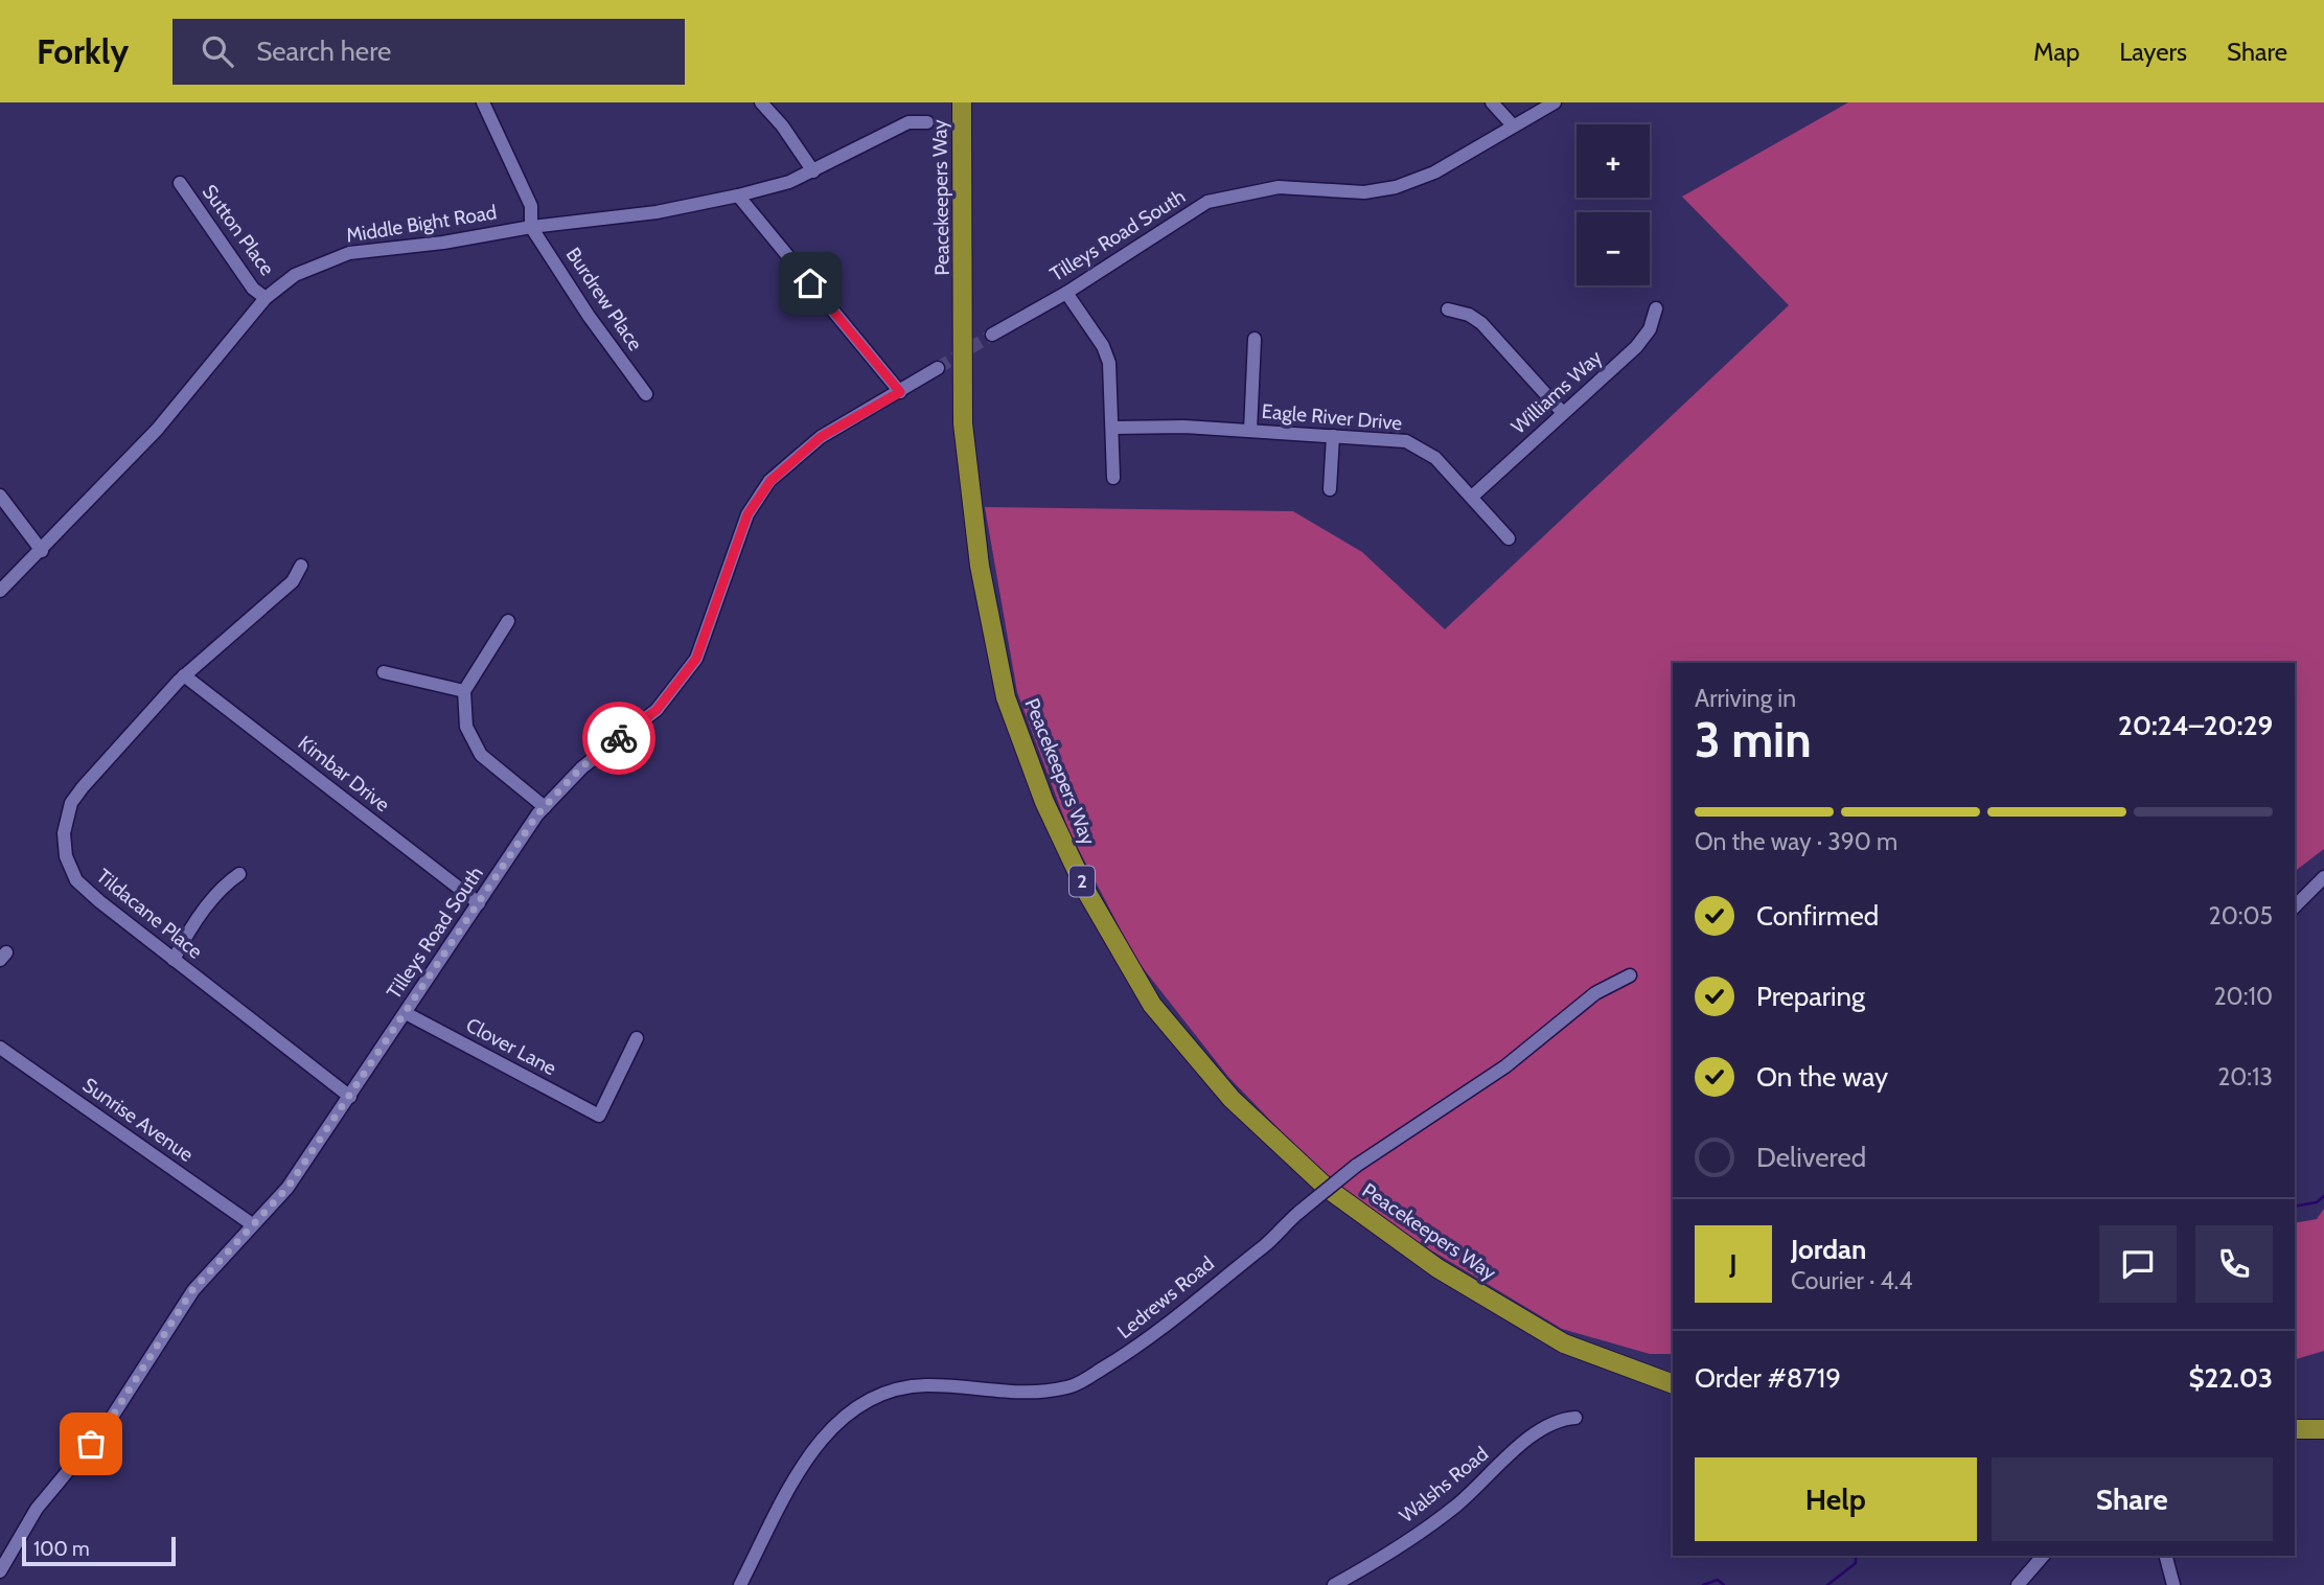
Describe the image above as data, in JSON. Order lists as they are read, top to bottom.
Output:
{
  "streets": {
    "highway": ["Peacekeepers Way", "2"],
    "street": [
      "Middle Bight Road",
      "Sutton Place",
      "Tilleys Road South",
      "Burdrew Place",
      "Williams Way",
      "Eagle River Drive",
      "Kimbar Drive",
      "Tildacane Place",
      "Clover Lane",
      "Sunrise Avenue",
      "Ledrews Road",
      "Walshs Road"
    ]
  },
  "crossings": [
    ["Middle Bight Road", "Sutton Place"],
    ["Middle Bight Road", "Burdrew Place"],
    ["Tilleys Road South", "Kimbar Drive"],
    ["Tilleys Road South", "Tildacane Place"],
    ["Tilleys Road South", "Clover Lane"],
    ["Tilleys Road South", "Sunrise Avenue"],
    ["Williams Way", "Eagle River Drive"],
    ["Kimbar Drive", "Tildacane Place"]
  ],
  "scale_bar": "100 m",
  "page": {
    "header": "Forkly",
    "search": "Search here",
    "nav": ["Map", "Layers", "Share"],
    "map_buttons": ["+", "−"],
    "heading": ["3 min", "Arriving in", "20:24–20:29"],
    "panel": [
      "Jordan",
      "Courier · 4.4",
      "Order #8719",
      "$22.03"
    ],
    "bar": "On the way · 390 m",
    "list": [
      ["Confirmed", "20:05"],
      ["Preparing", "20:10"],
      ["On the way", "20:13"],
      "Delivered"
    ],
    "round": "J",
    "buttons": ["Help", "Share"],
    "scale": "100 m"
  }
}
